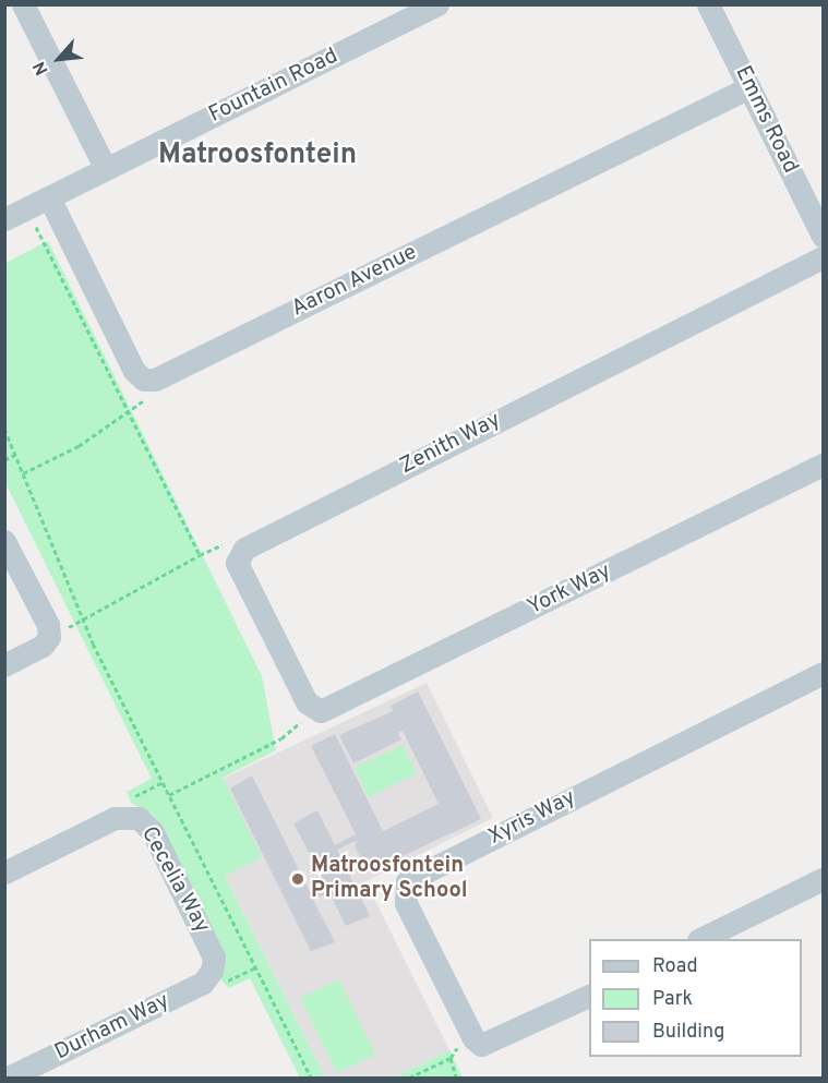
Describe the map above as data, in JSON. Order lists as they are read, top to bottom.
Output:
{
  "streets": {
    "street": [
      "Fountain Road",
      "Emms Road",
      "Aaron Avenue",
      "Zenith Way",
      "York Way",
      "Xyris Way",
      "Cecelia Way",
      "Durham Way"
    ]
  },
  "crossings": [
    ["Fountain Road", "Aaron Avenue"],
    ["Emms Road", "Aaron Avenue"],
    ["Zenith Way", "York Way"],
    ["Cecelia Way", "Durham Way"]
  ],
  "districts": ["Matroosfontein"],
  "places": ["Matroosfontein Primary School"],
  "legend": ["Road", "Park", "Building"],
  "north": "bottom left"
}
